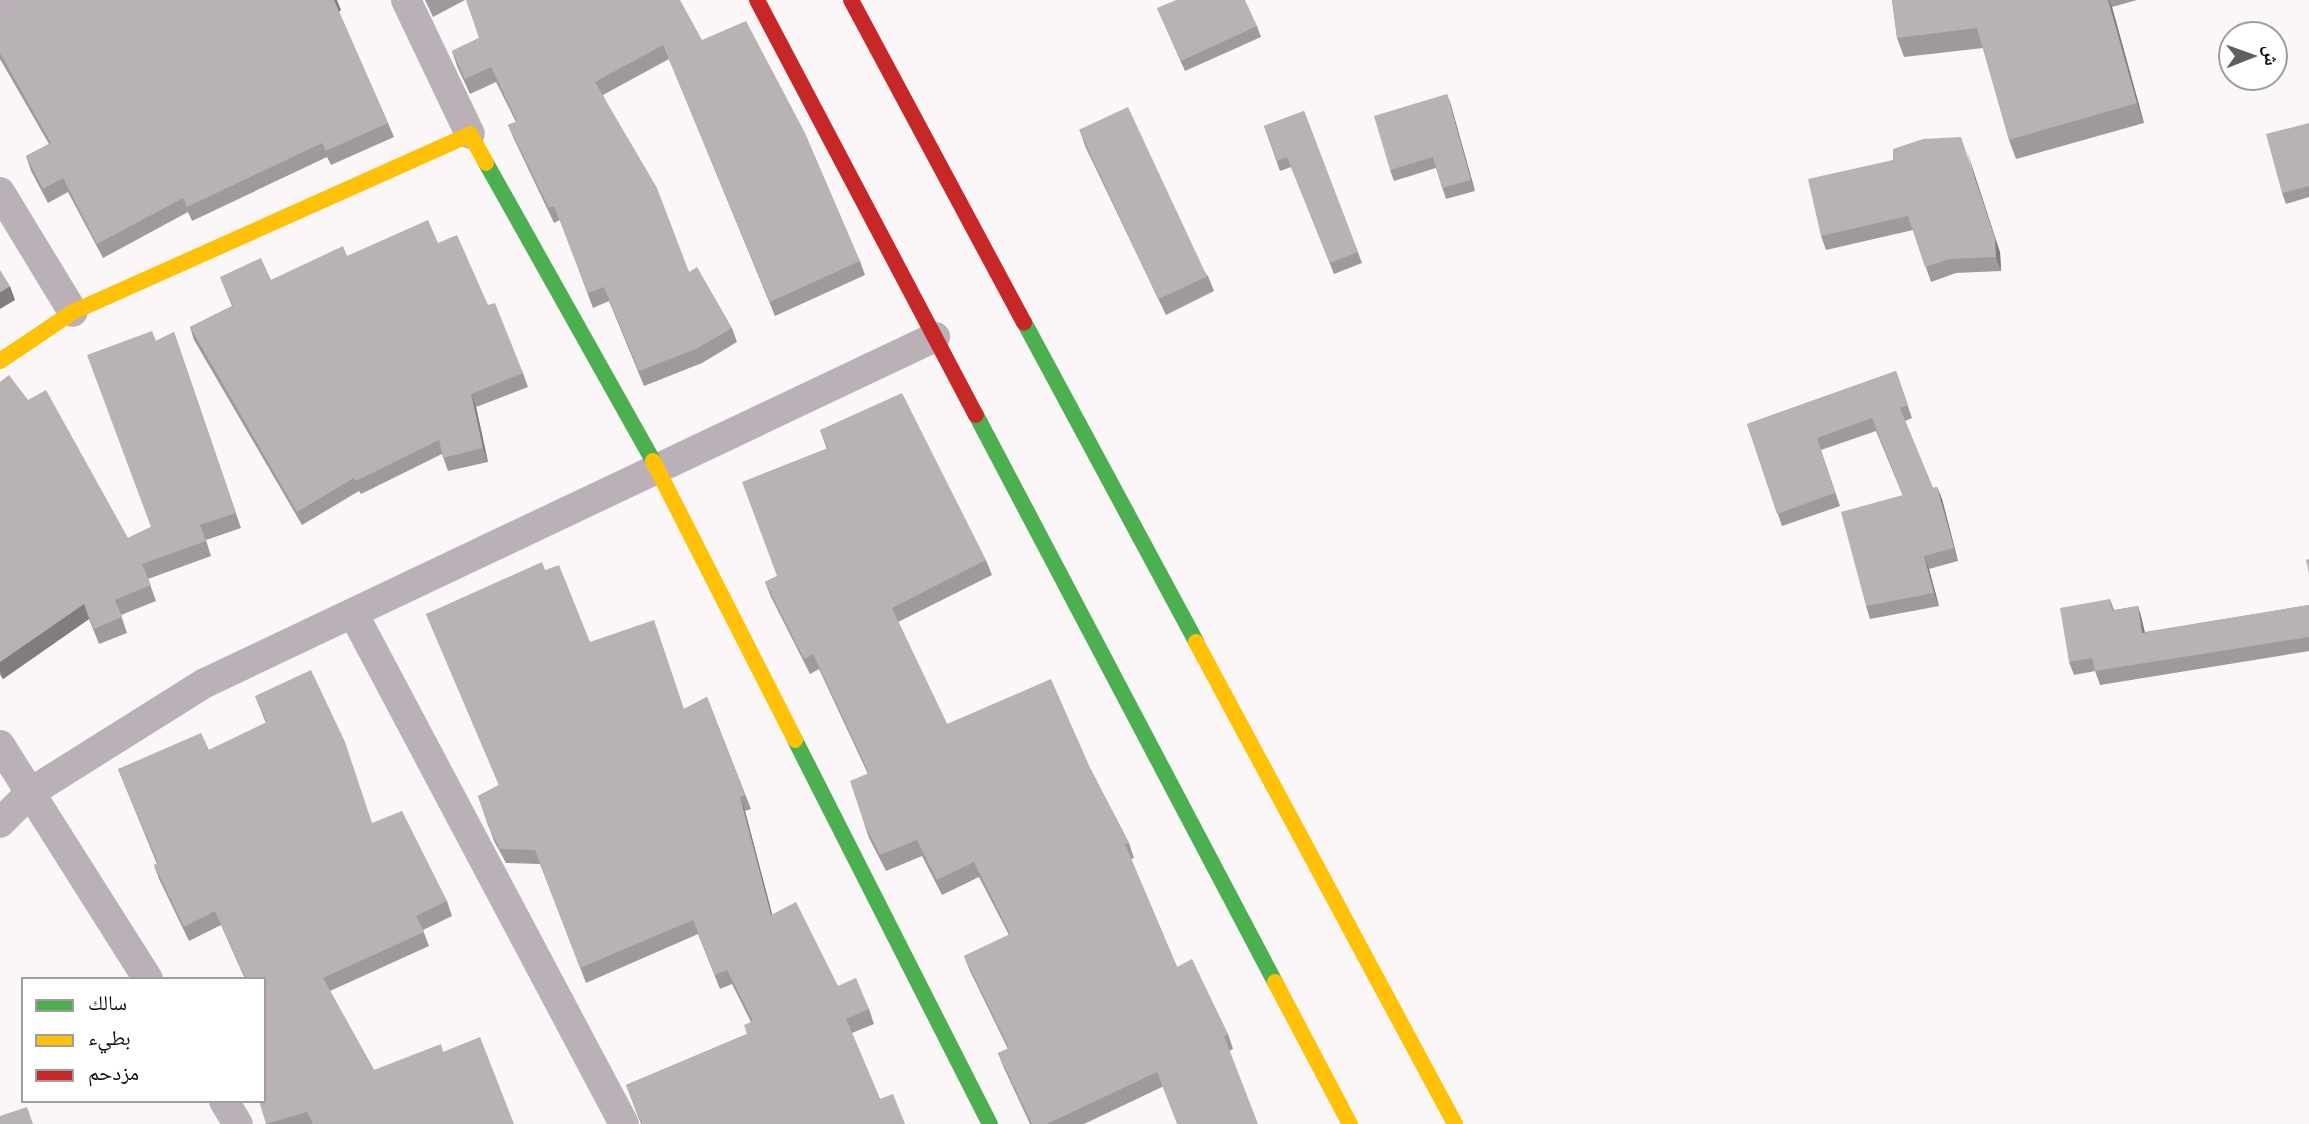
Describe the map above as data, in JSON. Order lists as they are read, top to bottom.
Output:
{
  "legend": ["سالك", "بطيء", "مزدحم"],
  "north": "right"
}
